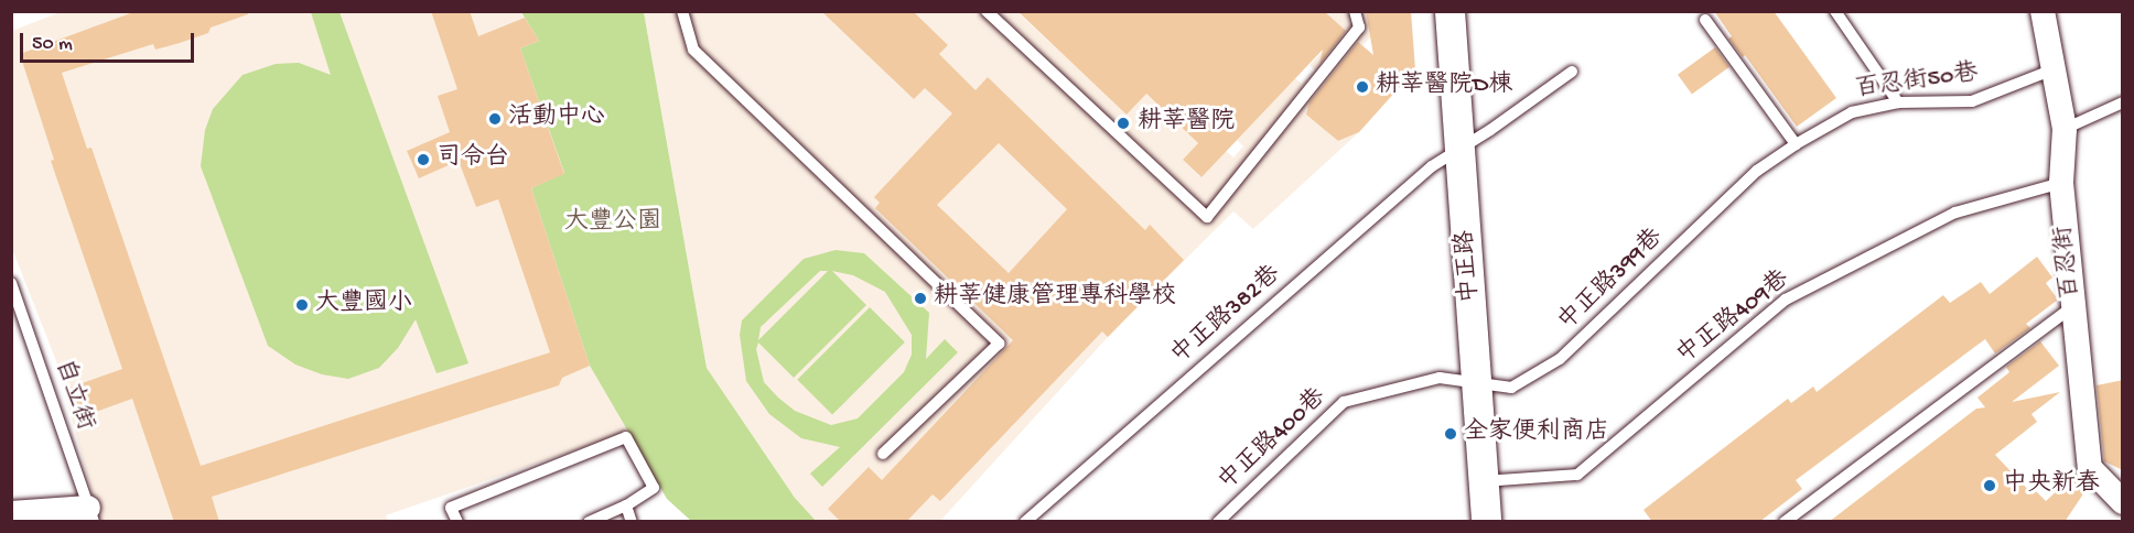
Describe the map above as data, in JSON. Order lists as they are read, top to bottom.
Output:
{
  "streets": {
    "street": ["百忍街", "中正路"],
    "lane": [
      "百忍街50巷",
      "中正路399巷",
      "中正路382巷",
      "中正路409巷",
      "自立街",
      "中正路400巷"
    ]
  },
  "crossings": [
    ["百忍街50巷", "百忍街"],
    ["百忍街50巷", "中正路399巷"],
    ["百忍街", "中正路409巷"],
    ["中正路", "中正路399巷"],
    ["中正路", "中正路382巷"],
    ["中正路", "中正路409巷"],
    ["中正路", "中正路400巷"],
    ["中正路399巷", "中正路400巷"]
  ],
  "parks": ["大豐公園"],
  "places": [
    "耕莘醫院D棟",
    "活動中心",
    "耕莘醫院",
    "司令台",
    "耕莘健康管理專科學校",
    "大豐國小",
    "全家便利商店",
    "中央新春"
  ],
  "scale_bar": "50 m"
}
